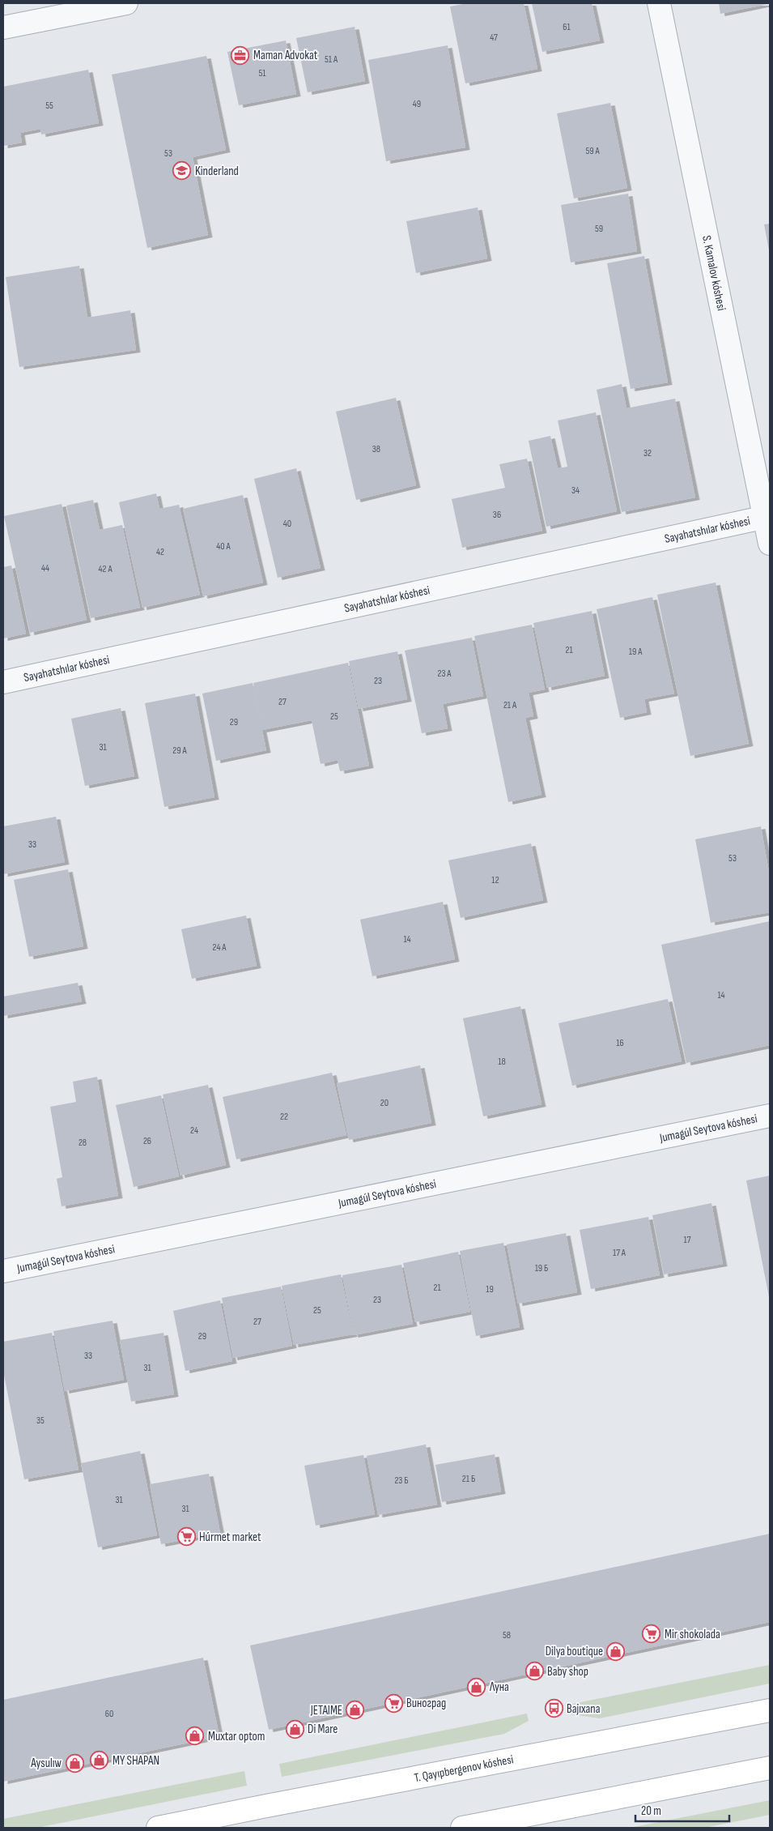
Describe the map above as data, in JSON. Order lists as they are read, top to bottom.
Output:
{
  "streets": {
    "main road": ["T. Qayıpbergenov kóshesi"],
    "street": ["S. Kamalov kóshesi", "Sayahatshılar kóshesi", "Jumagúl Seytova kóshesi"]
  },
  "crossings": [
    ["S. Kamalov kóshesi", "Sayahatshılar kóshesi"]
  ],
  "places": {
    "office": ["Maman Advokat"],
    "school or university": ["Kinderland"],
    "supermarket": ["Húrmet market", "Mir shokolada", "Виноград"],
    "shop": [
      "Dilya boutique",
      "Baby shop",
      "Луна",
      "JETAIME",
      "Di Mare",
      "Muxtar optom",
      "MY SHAPAN",
      "Aysulıw"
    ],
    "bus stop": ["Bajıxana"]
  },
  "house_numbers": [
    "61",
    "47",
    "51 А",
    "51",
    "49",
    "55",
    "59 А",
    "53",
    "59",
    "38",
    "32",
    "34",
    "36",
    "40",
    "40 А",
    "42",
    "44",
    "42 А",
    "21",
    "19 А",
    "23 А",
    "23",
    "27",
    "21 А",
    "25",
    "29",
    "31",
    "29 А",
    "33",
    "53",
    "12",
    "14",
    "24 А",
    "14",
    "16",
    "18",
    "20",
    "22",
    "24",
    "26",
    "28",
    "17",
    "17 А",
    "19 Б",
    "21",
    "19",
    "23",
    "25",
    "27",
    "29",
    "33",
    "31",
    "35",
    "21 Б",
    "23 Б",
    "31",
    "31",
    "58",
    "60"
  ],
  "scale_bar": "20 m"
}
